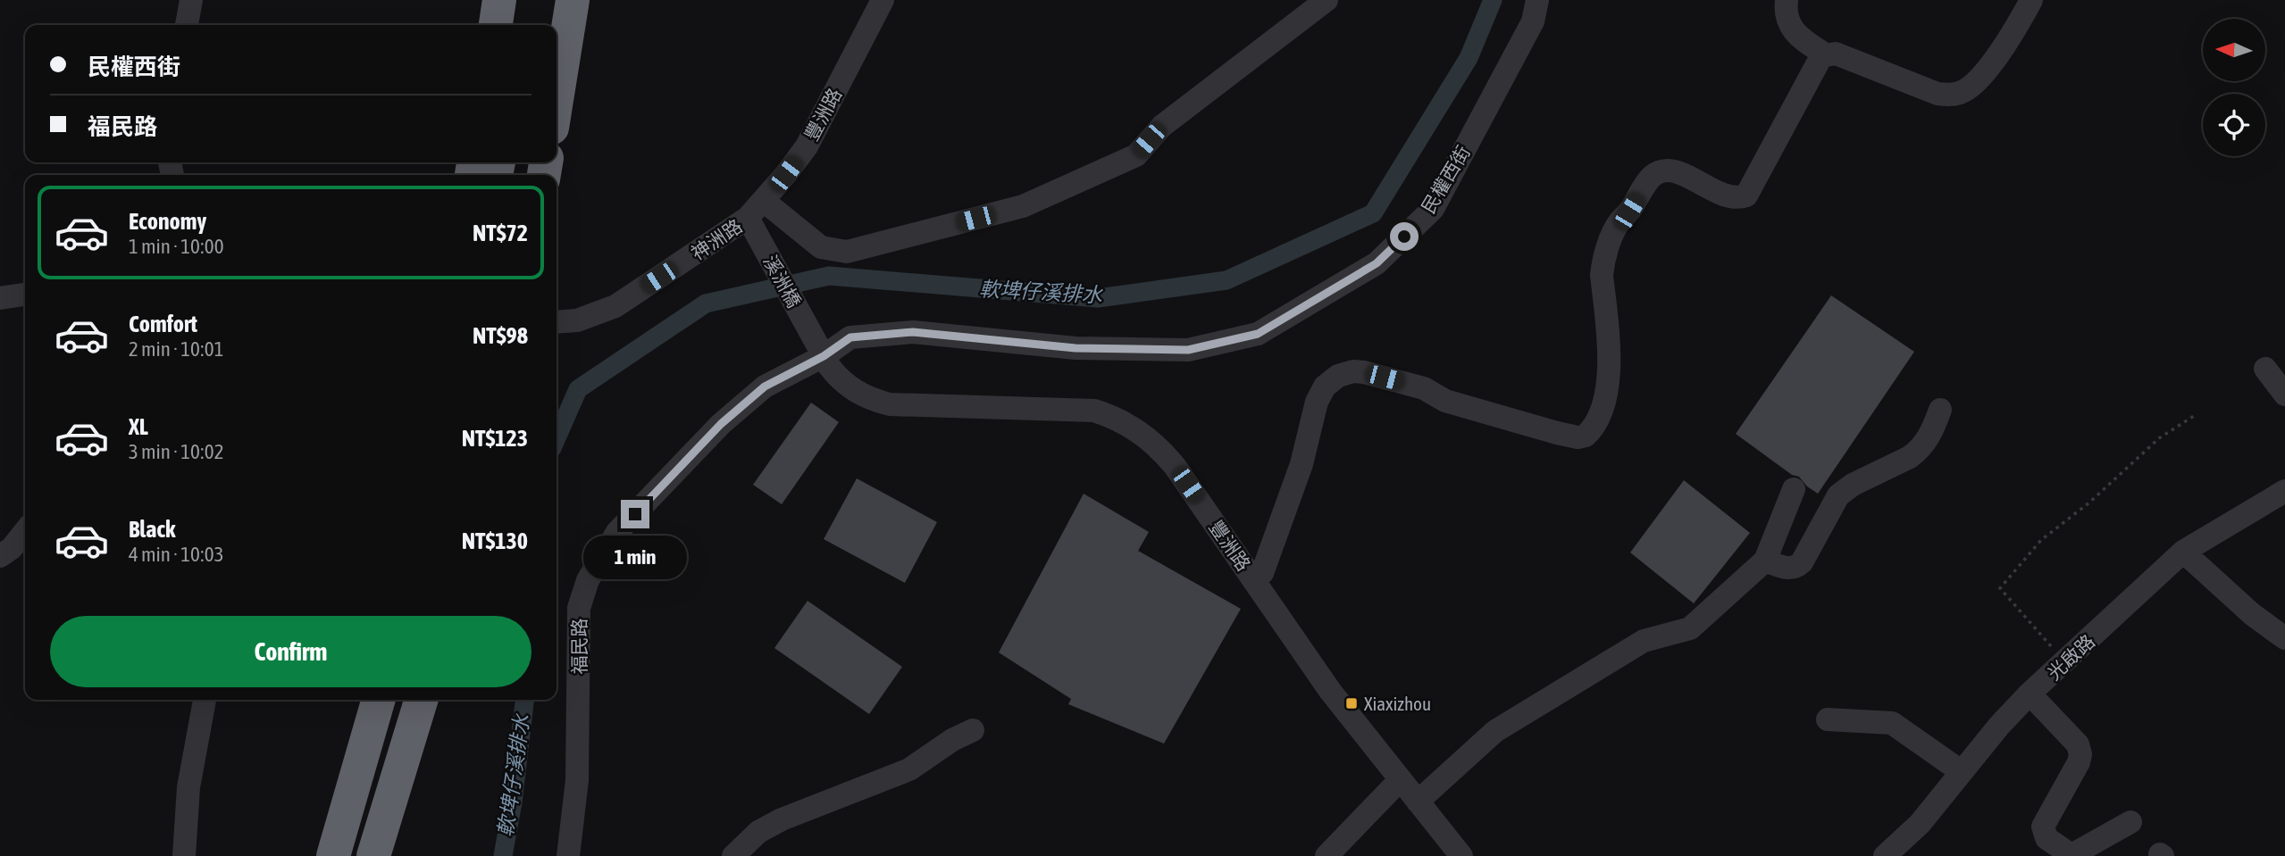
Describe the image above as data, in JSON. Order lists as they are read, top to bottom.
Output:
{
  "streets": {
    "street": [
      "豐洲路",
      "民權西街",
      "神洲路",
      "溪洲橋",
      "福民路",
      "光啟路"
    ]
  },
  "crossings": [
    ["豐洲路", "民權西街"],
    ["豐洲路", "神洲路"],
    ["豐洲路", "溪洲橋"],
    ["豐洲路", "福民路"],
    ["民權西街", "溪洲橋"],
    ["民權西街", "福民路"],
    ["神洲路", "溪洲橋"],
    ["溪洲橋", "福民路"]
  ],
  "water": ["軟埤仔溪排水"],
  "places": {
    "transit": ["Xiaxizhou"]
  },
  "north": "left",
  "page": {
    "banner": ["民權西街", "福民路"],
    "list": [
      {
        "name": "Economy",
        "note": "1 min · 10:00",
        "value": "NT$72"
      },
      {
        "name": "Comfort",
        "note": "2 min · 10:01",
        "value": "NT$98"
      },
      {
        "name": "XL",
        "note": "3 min · 10:02",
        "value": "NT$123"
      },
      {
        "name": "Black",
        "note": "4 min · 10:03",
        "value": "NT$130"
      }
    ],
    "bubble": "1 min",
    "buttons": "Confirm"
  }
}
